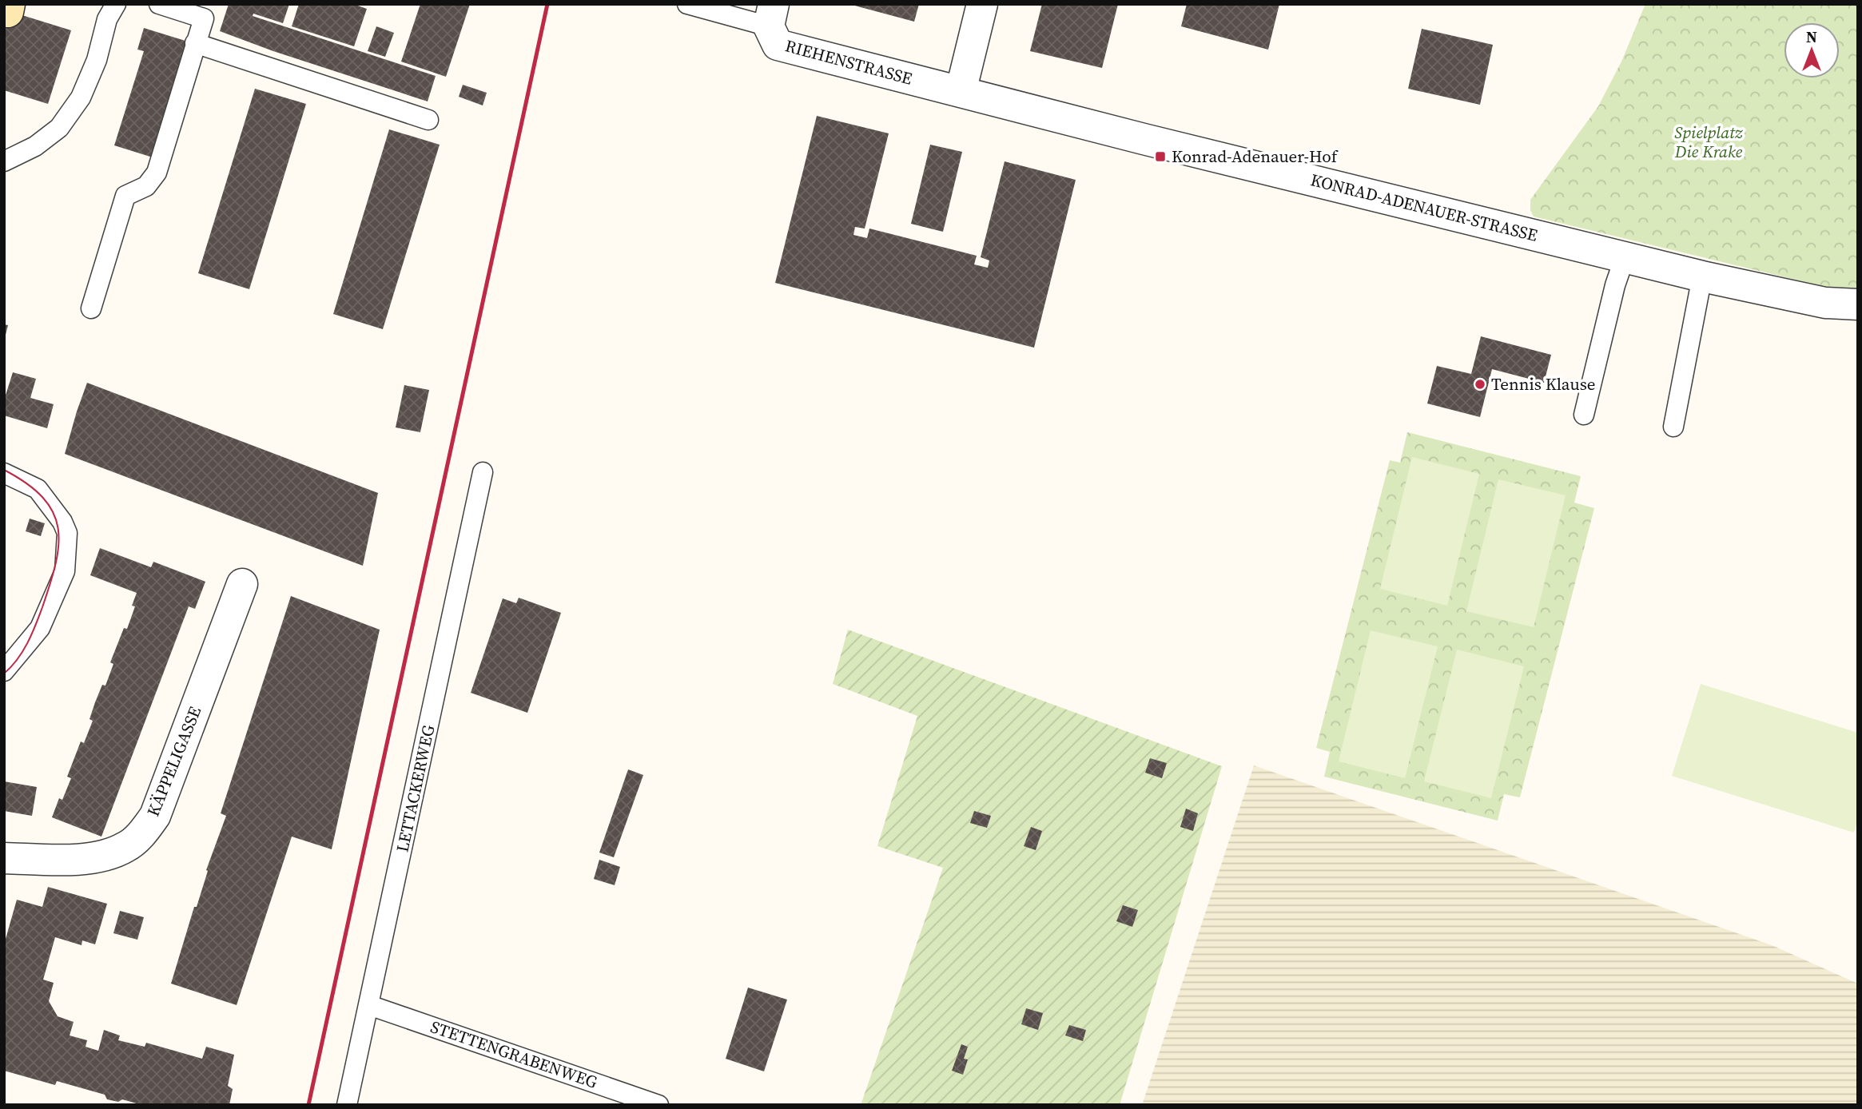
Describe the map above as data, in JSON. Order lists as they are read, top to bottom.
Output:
{
  "streets": {
    "street": ["RIEHENSTRASSE", "KONRAD-ADENAUER-STRASSE", "KÄPPELIGASSE"],
    "lane": ["LETTACKERWEG", "STETTENGRABENWEG"]
  },
  "crossings": [
    ["RIEHENSTRASSE", "KONRAD-ADENAUER-STRASSE"],
    ["LETTACKERWEG", "STETTENGRABENWEG"]
  ],
  "parks": ["Spielplatz Die Krake"],
  "places": {
    "transit": ["Konrad-Adenauer-Hof"],
    "other": ["Tennis Klause"]
  },
  "north": "top"
}
